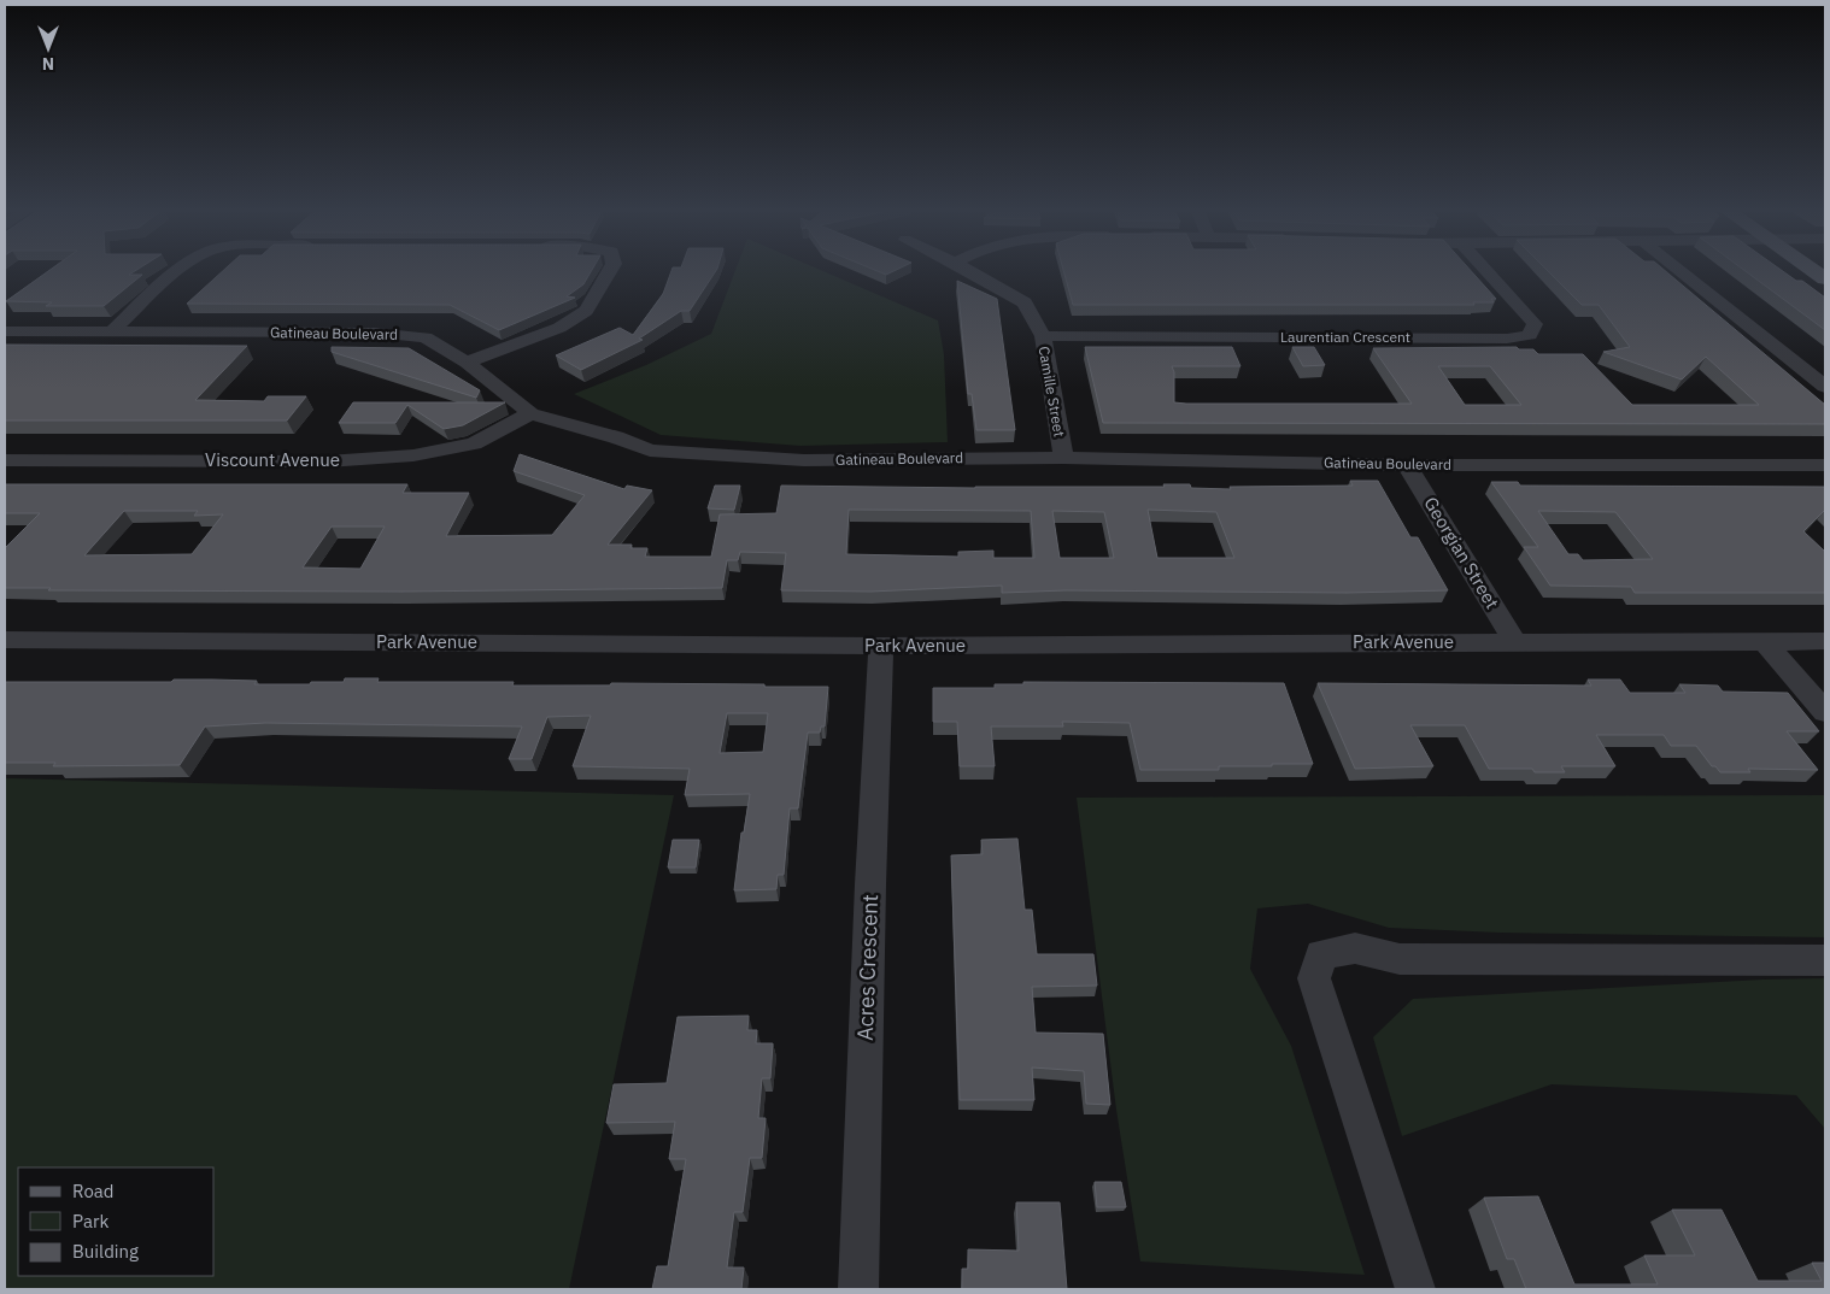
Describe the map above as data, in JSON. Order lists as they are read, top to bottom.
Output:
{
  "streets": {
    "street": [
      "Gatineau Boulevard",
      "Laurentian Crescent",
      "Camille Street",
      "Viscount Avenue",
      "Georgian Street",
      "Park Avenue",
      "Acres Crescent"
    ]
  },
  "crossings": [
    ["Gatineau Boulevard", "Camille Street"],
    ["Gatineau Boulevard", "Viscount Avenue"],
    ["Gatineau Boulevard", "Georgian Street"],
    ["Laurentian Crescent", "Camille Street"],
    ["Georgian Street", "Park Avenue"],
    ["Park Avenue", "Acres Crescent"]
  ],
  "legend": ["Road", "Park", "Building"],
  "north": "bottom"
}
